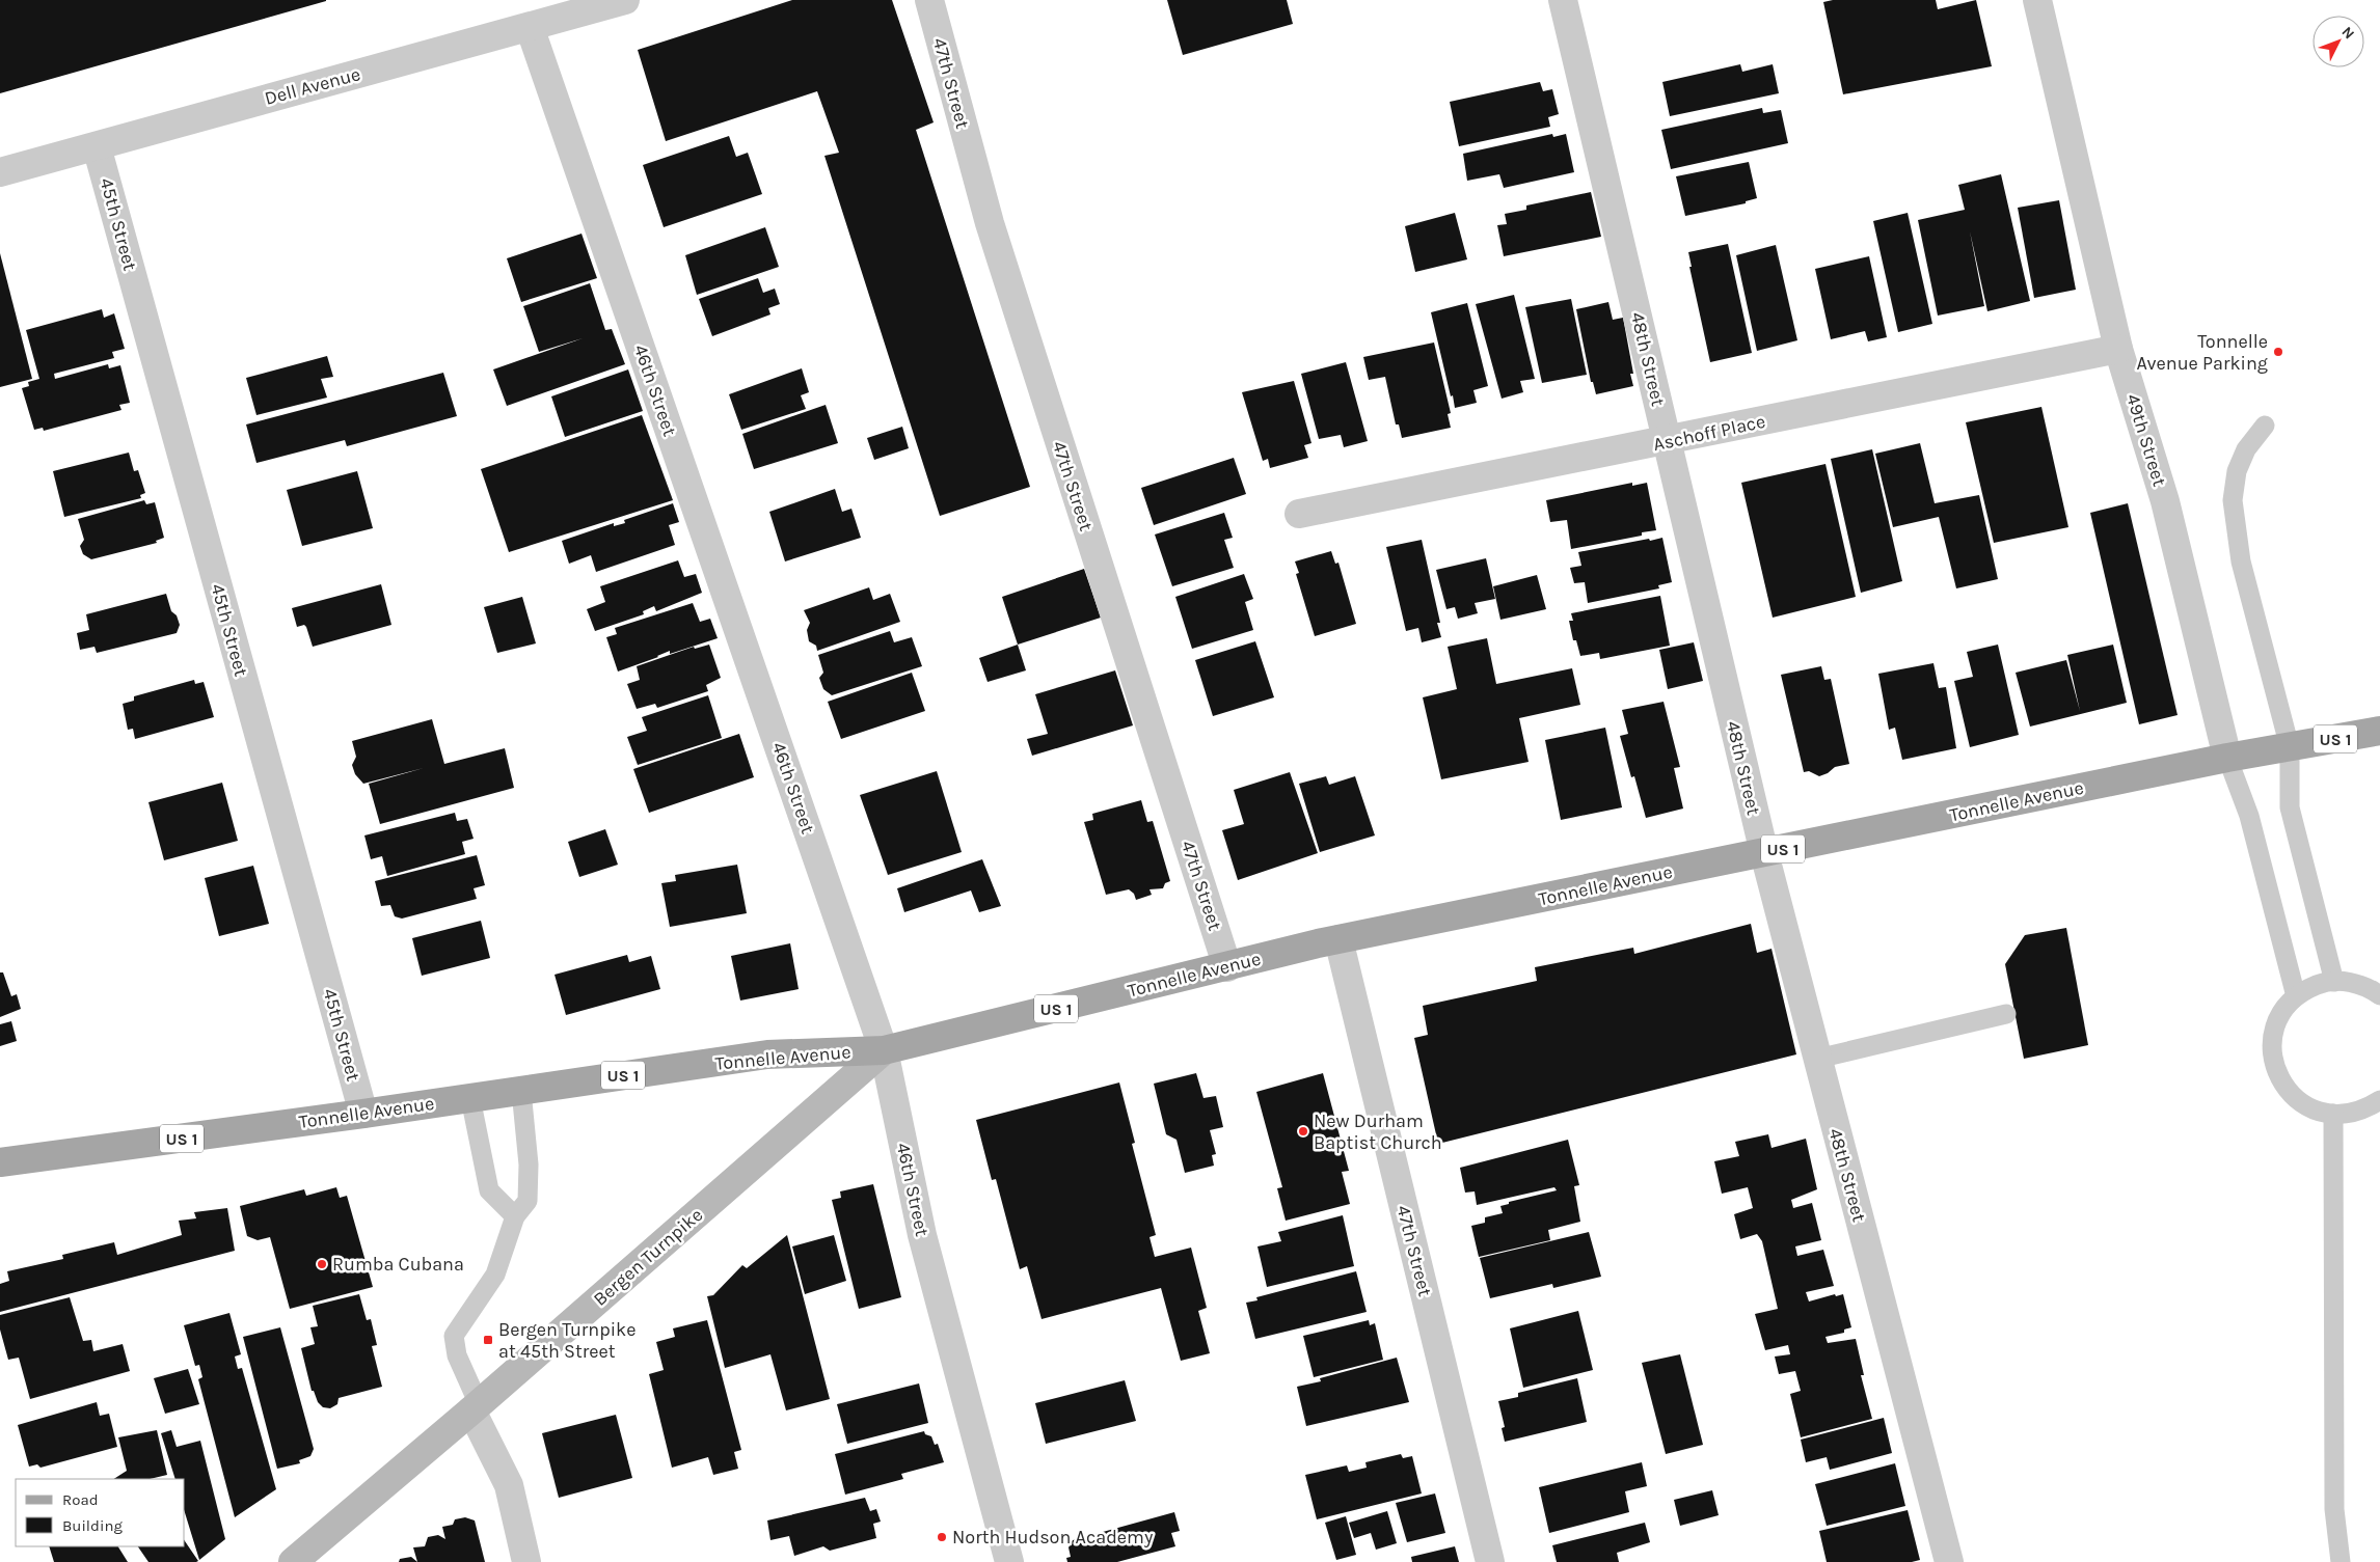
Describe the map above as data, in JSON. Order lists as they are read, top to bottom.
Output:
{
  "streets": {
    "main road": ["US 1", "Tonnelle Avenue", "Bergen Turnpike"],
    "street": [
      "47th Street",
      "Dell Avenue",
      "45th Street",
      "48th Street",
      "46th Street",
      "Aschoff Place",
      "49th Street"
    ]
  },
  "crossings": [
    ["47th Street", "Tonnelle Avenue"],
    ["Dell Avenue", "45th Street"],
    ["Dell Avenue", "46th Street"],
    ["45th Street", "Tonnelle Avenue"],
    ["48th Street", "Aschoff Place"],
    ["48th Street", "Tonnelle Avenue"],
    ["46th Street", "Tonnelle Avenue"],
    ["46th Street", "Bergen Turnpike"],
    ["Aschoff Place", "49th Street"],
    ["49th Street", "Tonnelle Avenue"],
    ["Tonnelle Avenue", "Bergen Turnpike"]
  ],
  "places": {
    "other": [
      "Tonnelle Avenue Parking",
      "New Durham Baptist Church",
      "Rumba Cubana",
      "North Hudson Academy"
    ],
    "transit": ["Bergen Turnpike at 45th Street"]
  },
  "legend": ["Road", "Building"],
  "north": "top right"
}
